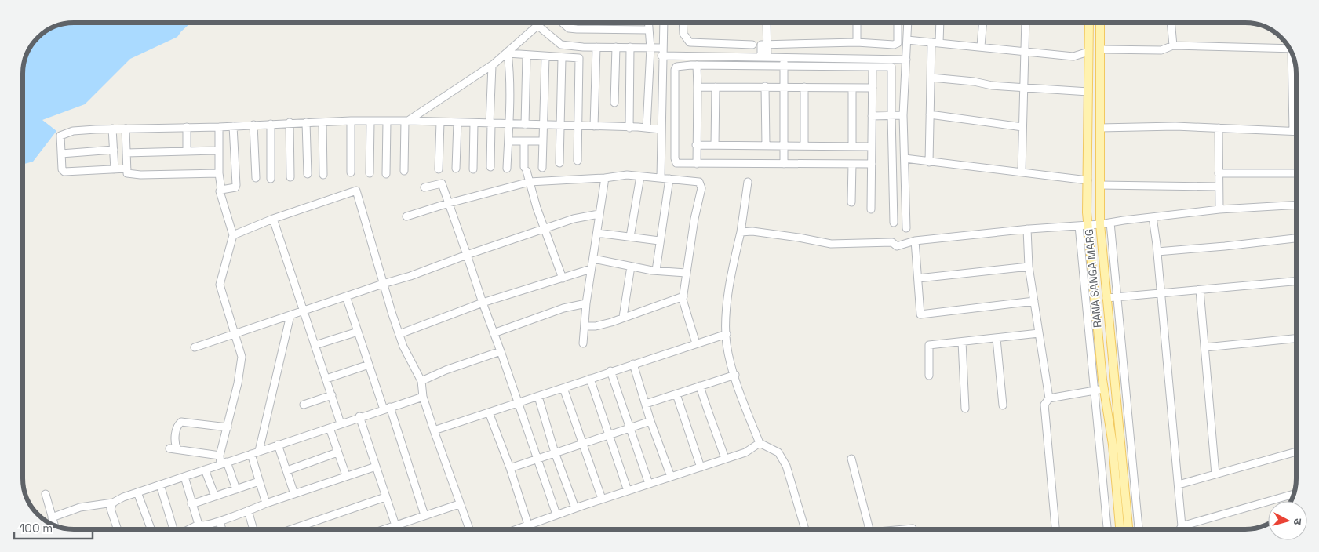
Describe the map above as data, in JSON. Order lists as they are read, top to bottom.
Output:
{
  "streets": {
    "main road": ["RANA SANGA MARG"]
  },
  "scale_bar": "100 m",
  "north": "right"
}
